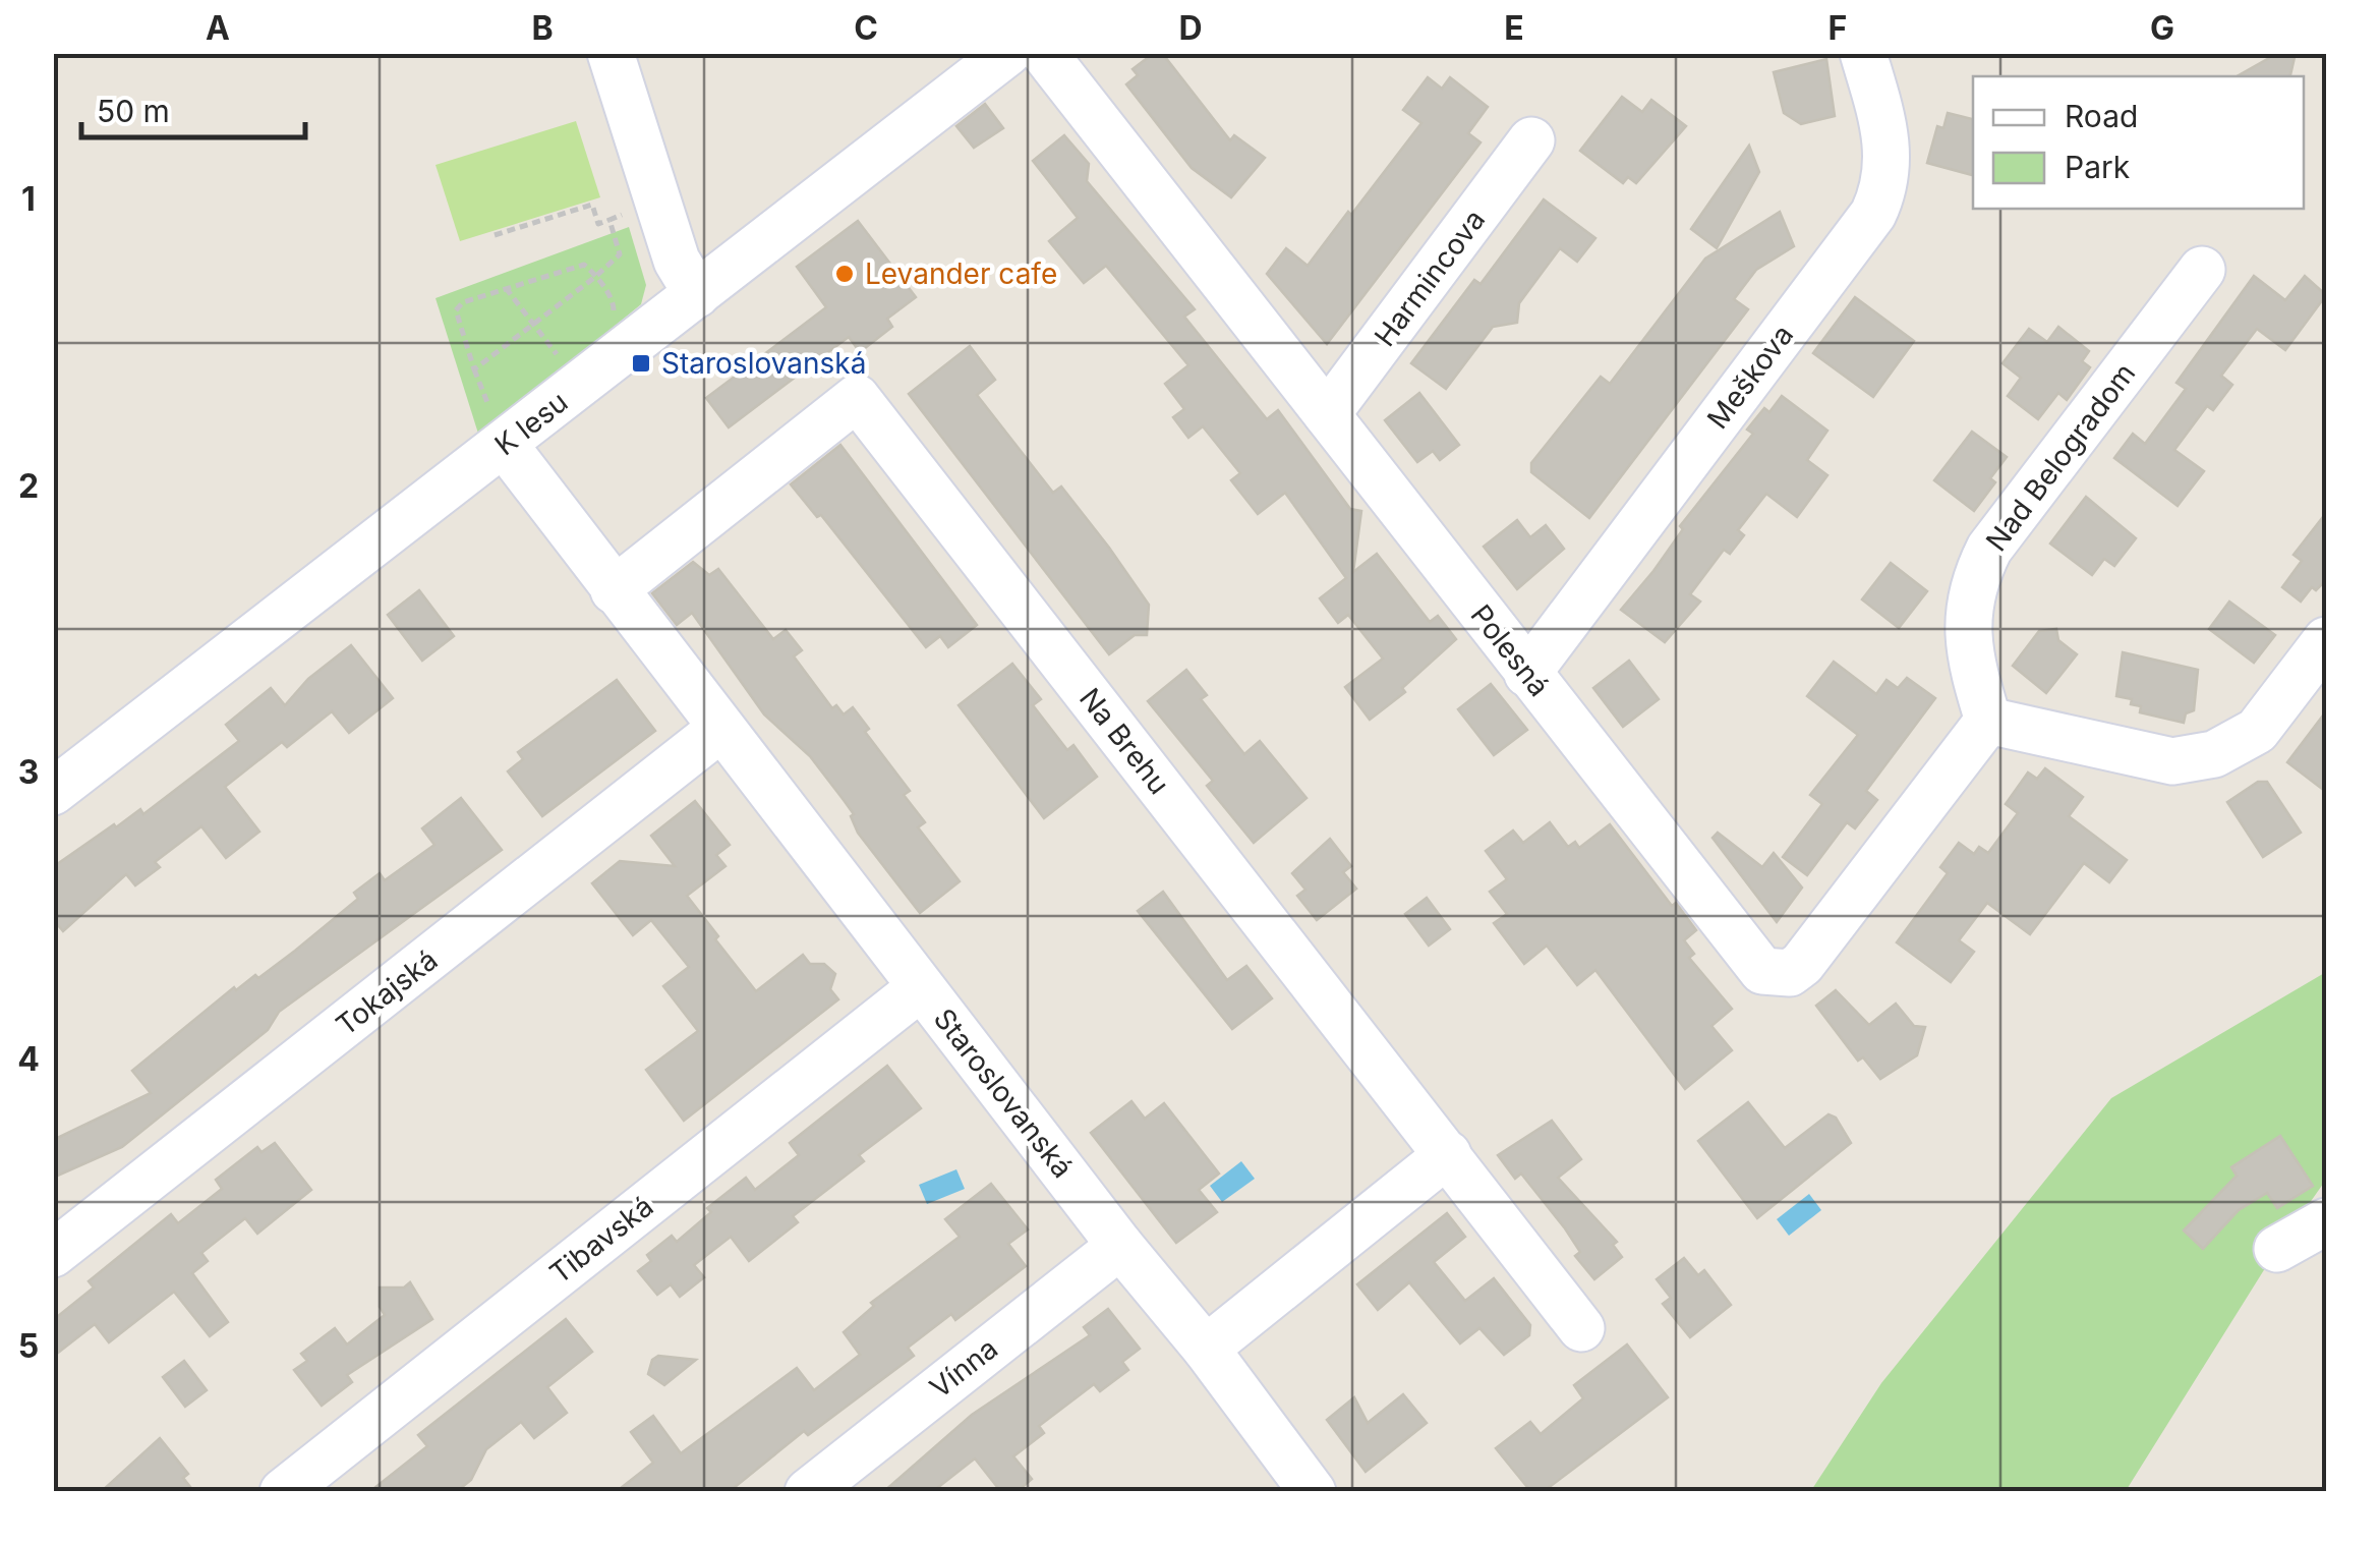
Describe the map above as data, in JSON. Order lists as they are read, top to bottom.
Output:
{
  "streets": {
    "street": [
      "Harmincova",
      "Meškova",
      "K lesu",
      "Nad Belogradom",
      "Polesná",
      "Na Brehu",
      "Tokajská",
      "Staroslovanská",
      "Tibavská",
      "Vínna"
    ]
  },
  "crossings": [
    ["Harmincova", "Polesná"],
    ["Meškova", "Polesná"],
    ["K lesu", "Staroslovanská"],
    ["Nad Belogradom", "Polesná"],
    ["Na Brehu", "Staroslovanská"],
    ["Tokajská", "Staroslovanská"],
    ["Staroslovanská", "Tibavská"],
    ["Staroslovanská", "Vínna"]
  ],
  "places": {
    "other": ["Levander cafe"],
    "transit": ["Staroslovanská"]
  },
  "legend": ["Road", "Park"],
  "scale_bar": "50 m",
  "grid": {
    "columns": [
      "A",
      "B",
      "C",
      "D",
      "E",
      "F",
      "G"
    ],
    "rows": [
      "1",
      "2",
      "3",
      "4",
      "5"
    ]
  }
}
